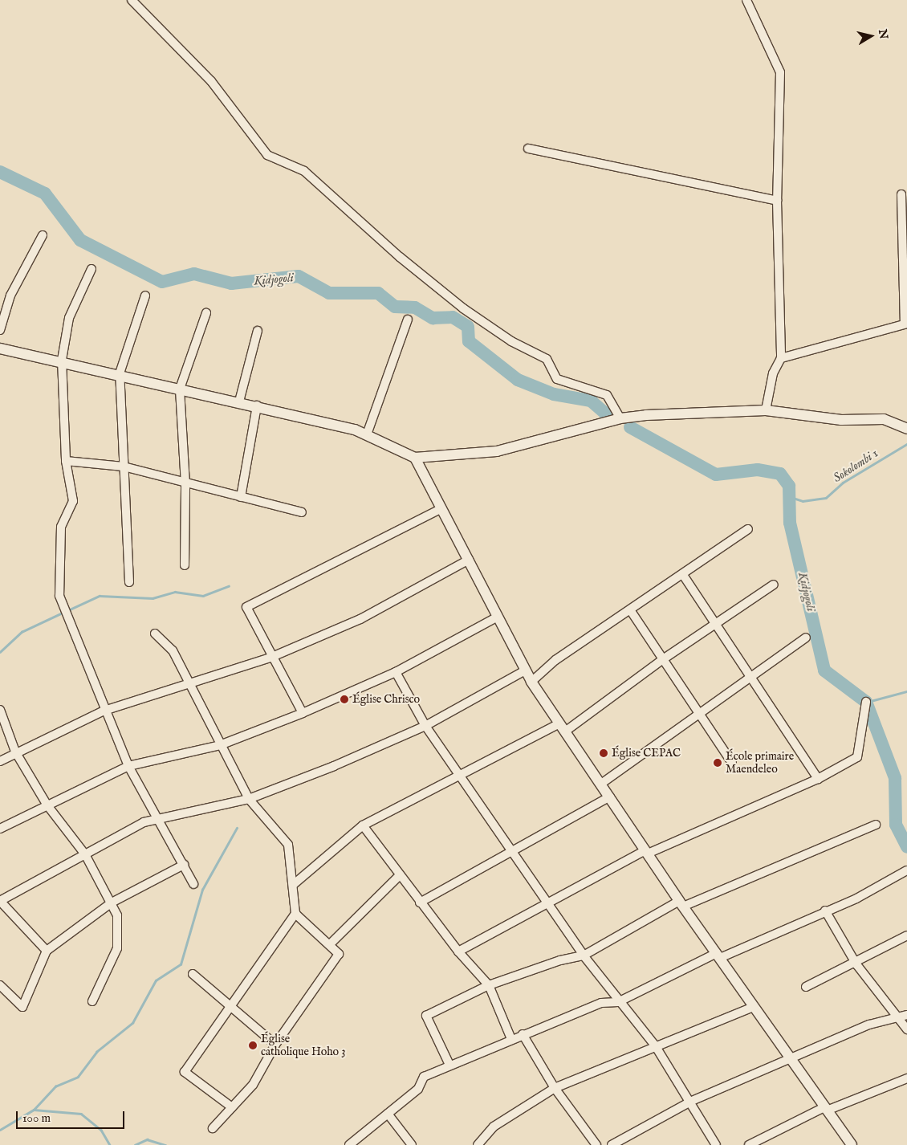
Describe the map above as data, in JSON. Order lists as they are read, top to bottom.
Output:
{
  "water": ["Kidjogoli", "Sokolombi 1"],
  "places": [
    "Église Chrisco",
    "Église CEPAC",
    "École primaire Maendeleo",
    "Église catholique Hoho 3"
  ],
  "scale_bar": "100 m",
  "north": "right"
}
